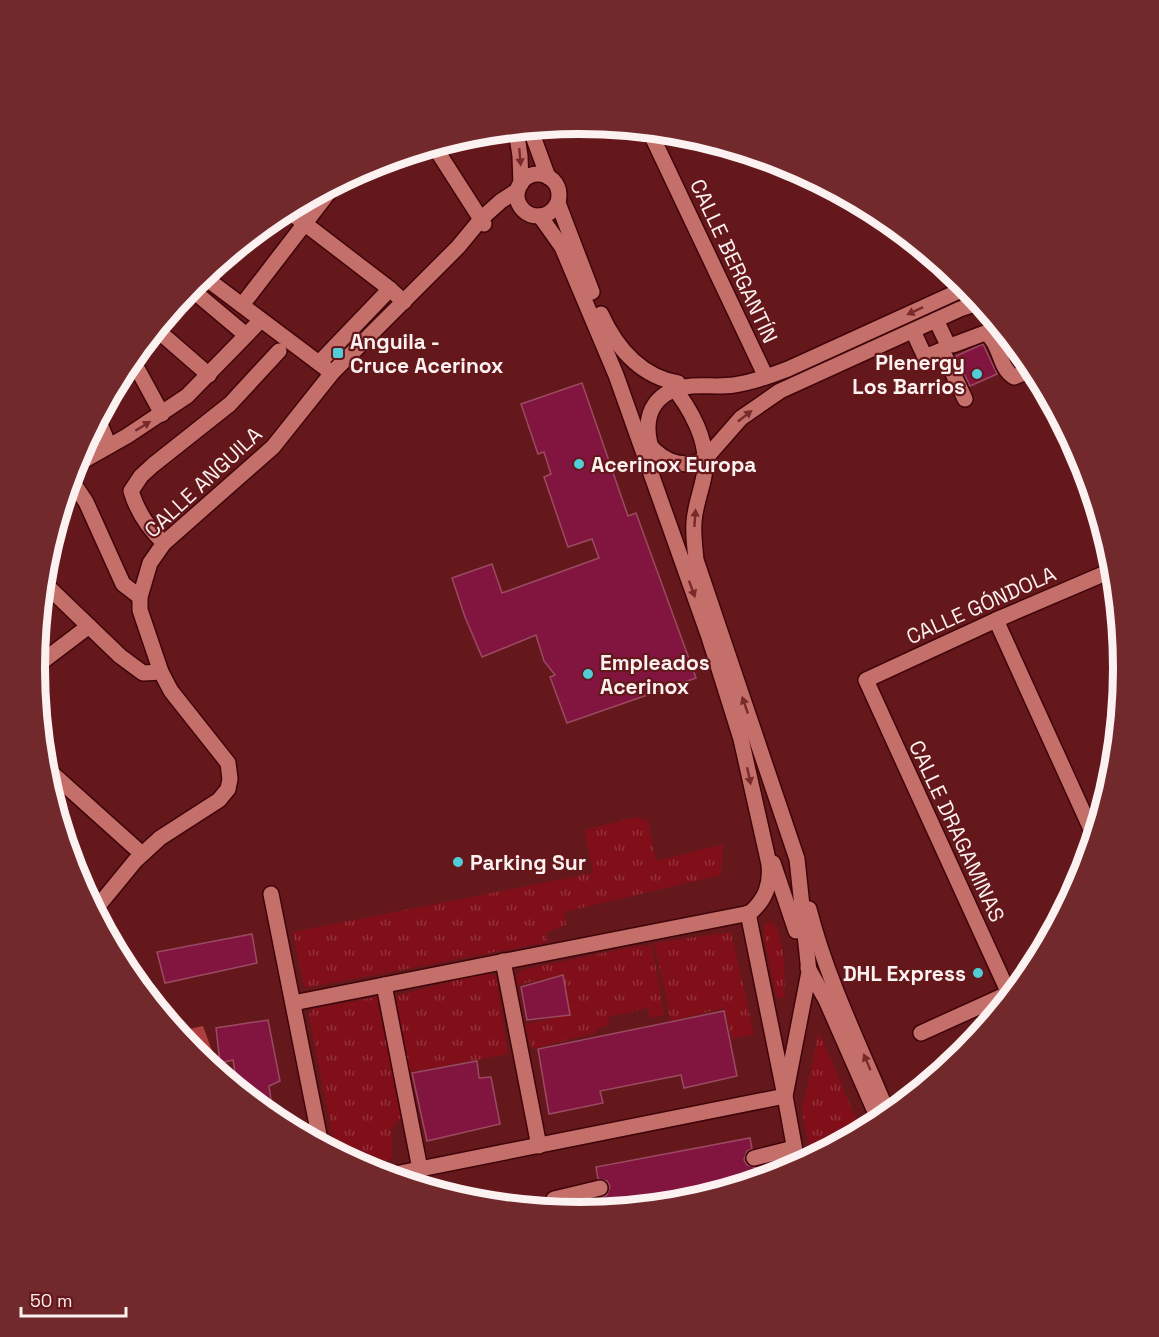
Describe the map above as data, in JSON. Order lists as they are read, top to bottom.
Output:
{
  "streets": {
    "street": [
      "CALLE BERGANTÍN",
      "CALLE ANGUILA",
      "CALLE GÓNDOLA",
      "CALLE DRAGAMINAS"
    ]
  },
  "crossings": [
    ["CALLE GÓNDOLA", "CALLE DRAGAMINAS"]
  ],
  "places": {
    "transit": ["Anguila - Cruce Acerinox"],
    "other": [
      "Plenergy Los Barrios",
      "Acerinox Europa",
      "Empleados Acerinox",
      "Parking Sur",
      "DHL Express"
    ]
  },
  "scale_bar": "50 m"
}
